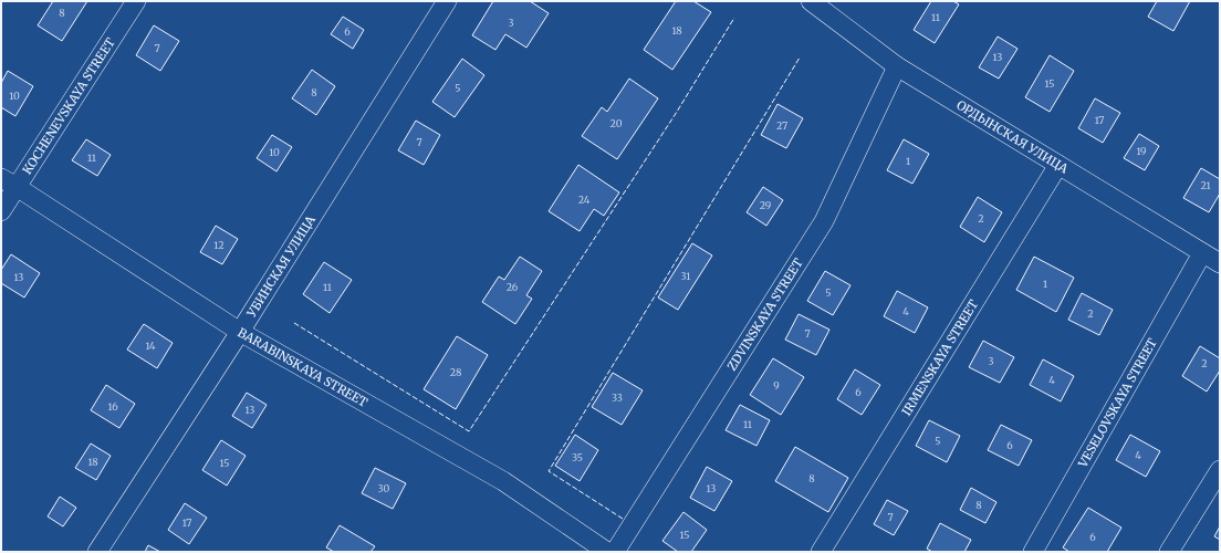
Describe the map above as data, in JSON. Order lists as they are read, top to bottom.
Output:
{
  "streets": {
    "street": [
      "KOCHENEVSKAYA STREET",
      "ОРДЫНСКАЯ УЛИЦА",
      "УБИНСКАЯ УЛИЦА",
      "ZDVINSKAYA STREET",
      "IRMENSKAYA STREET",
      "BARABINSKAYA STREET",
      "VESELOVSKAYA STREET"
    ]
  },
  "crossings": [
    ["KOCHENEVSKAYA STREET", "BARABINSKAYA STREET"],
    ["ОРДЫНСКАЯ УЛИЦА", "ZDVINSKAYA STREET"],
    ["ОРДЫНСКАЯ УЛИЦА", "IRMENSKAYA STREET"],
    ["ОРДЫНСКАЯ УЛИЦА", "VESELOVSKAYA STREET"],
    ["УБИНСКАЯ УЛИЦА", "BARABINSKAYA STREET"]
  ],
  "house_numbers": [
    "8",
    "11",
    "3",
    "18",
    "6",
    "7",
    "13",
    "15",
    "5",
    "8",
    "10",
    "17",
    "20",
    "27",
    "7",
    "19",
    "10",
    "11",
    "1",
    "21",
    "24",
    "29",
    "2",
    "12",
    "31",
    "13",
    "1",
    "11",
    "26",
    "5",
    "4",
    "2",
    "7",
    "14",
    "3",
    "2",
    "28",
    "4",
    "9",
    "6",
    "33",
    "16",
    "13",
    "11",
    "5",
    "6",
    "4",
    "35",
    "18",
    "15",
    "8",
    "30",
    "13",
    "8",
    "7",
    "17",
    "15",
    "6"
  ]
}
